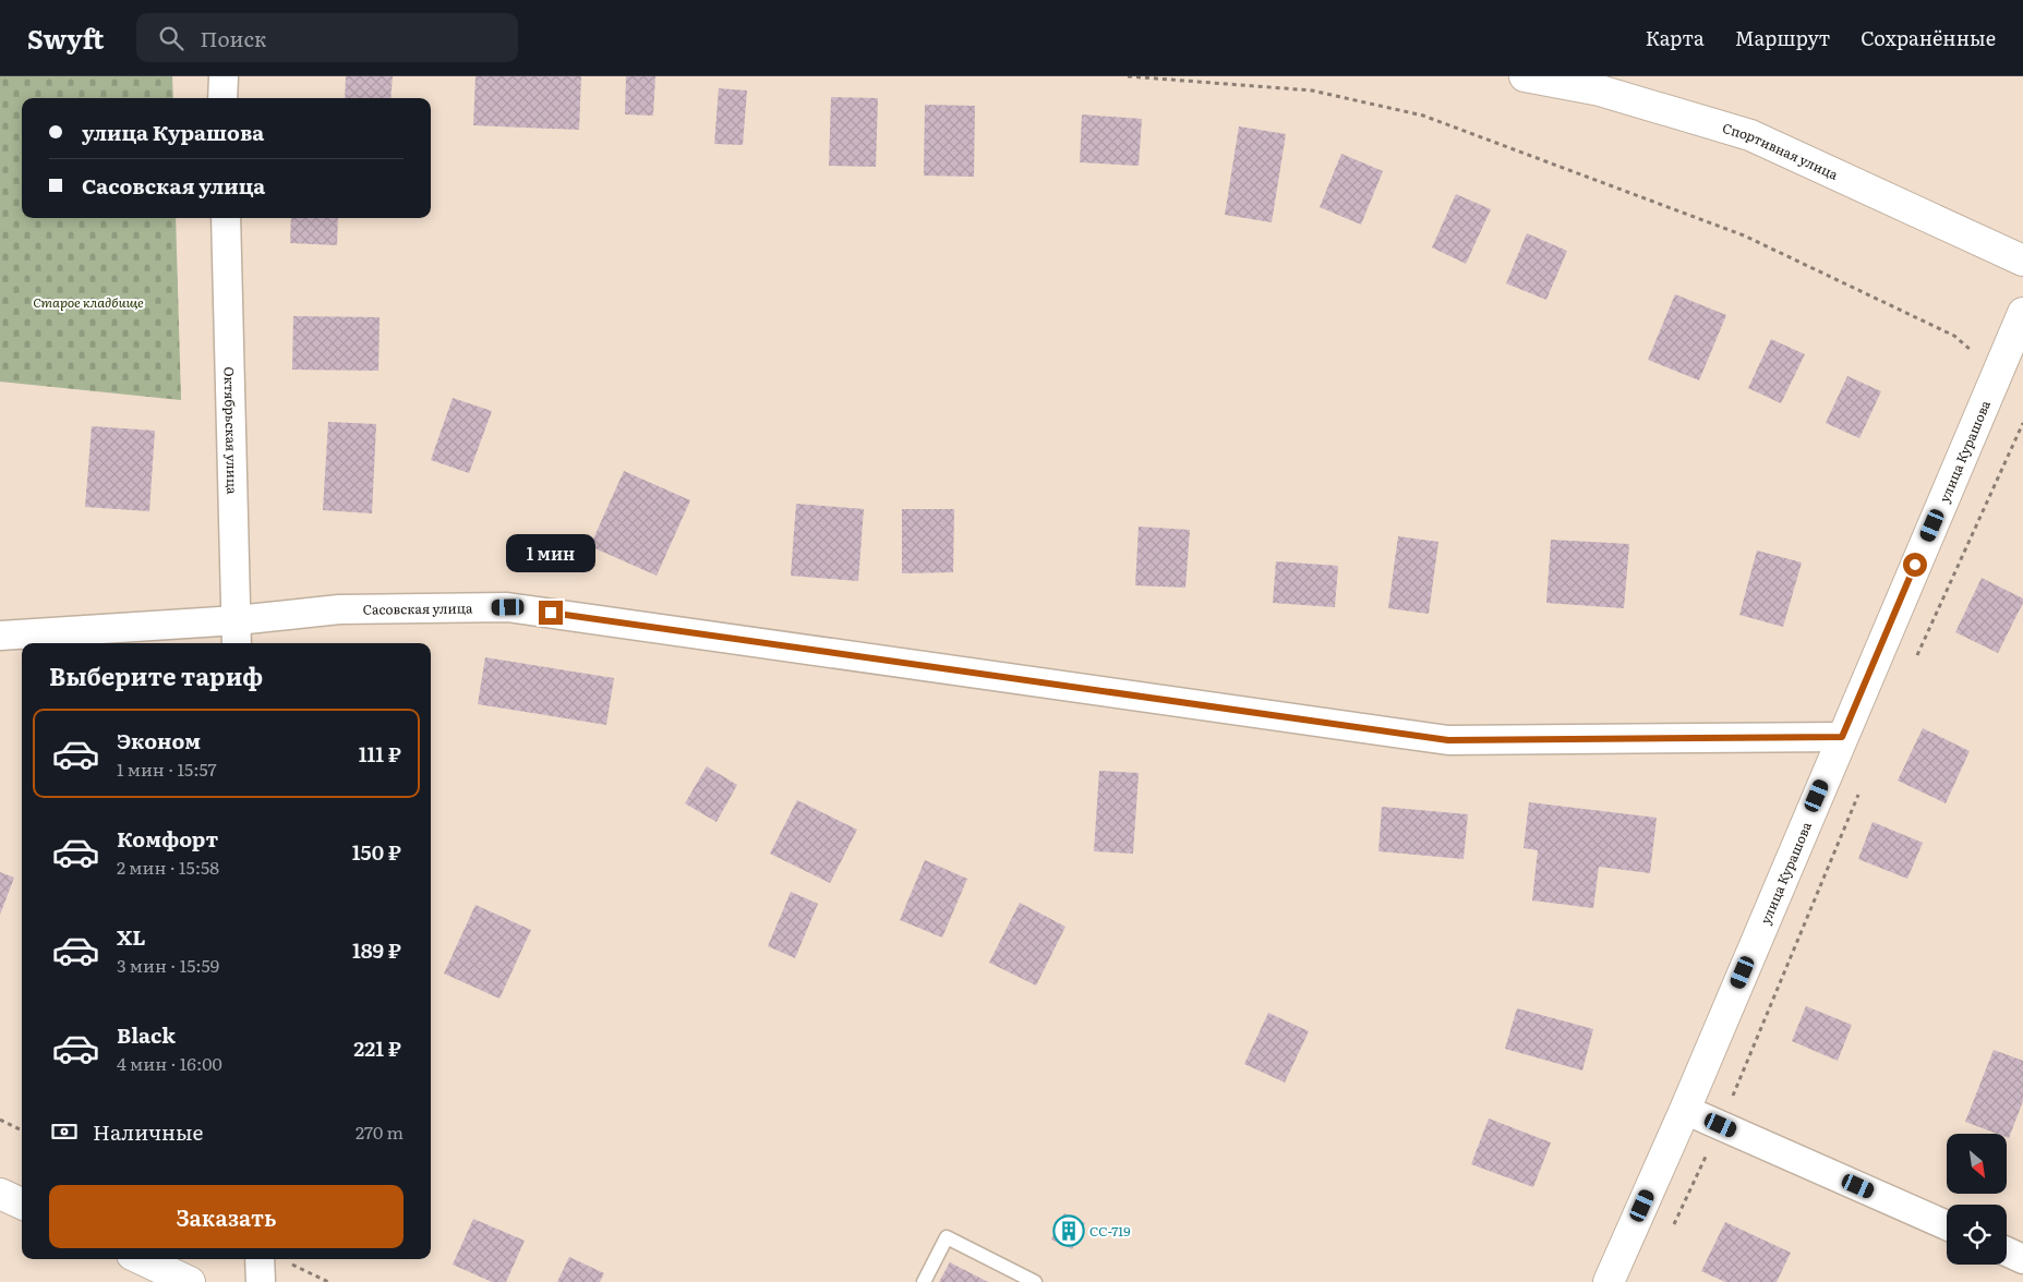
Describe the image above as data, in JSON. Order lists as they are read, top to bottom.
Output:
{
  "streets": {
    "street": [
      "Спортивная улица",
      "Октябрьская улица",
      "улица Курашова",
      "Сасовская улица"
    ]
  },
  "crossings": [
    ["Октябрьская улица", "Сасовская улица"],
    ["улица Курашова", "Сасовская улица"]
  ],
  "parks": ["Старое кладбище"],
  "places": {
    "building": ["СС-719"]
  },
  "north": "bottom right",
  "page": {
    "header": "Swyft",
    "search": "Поиск",
    "nav": ["Карта", "Маршрут", "Сохранённые"],
    "banner": ["улица Курашова", "Сасовская улица"],
    "bubble": "1 мин",
    "heading": "Выберите тариф",
    "list": [
      {
        "name": "Эконом",
        "note": "1 мин · 15:57",
        "value": "111 ₽"
      },
      {
        "name": "Комфорт",
        "note": "2 мин · 15:58",
        "value": "150 ₽"
      },
      {
        "name": "XL",
        "note": "3 мин · 15:59",
        "value": "189 ₽"
      },
      {
        "name": "Black",
        "note": "4 мин · 16:00",
        "value": "221 ₽"
      }
    ],
    "pay": ["Наличные", "270 m"],
    "buttons": "Заказать"
  }
}
